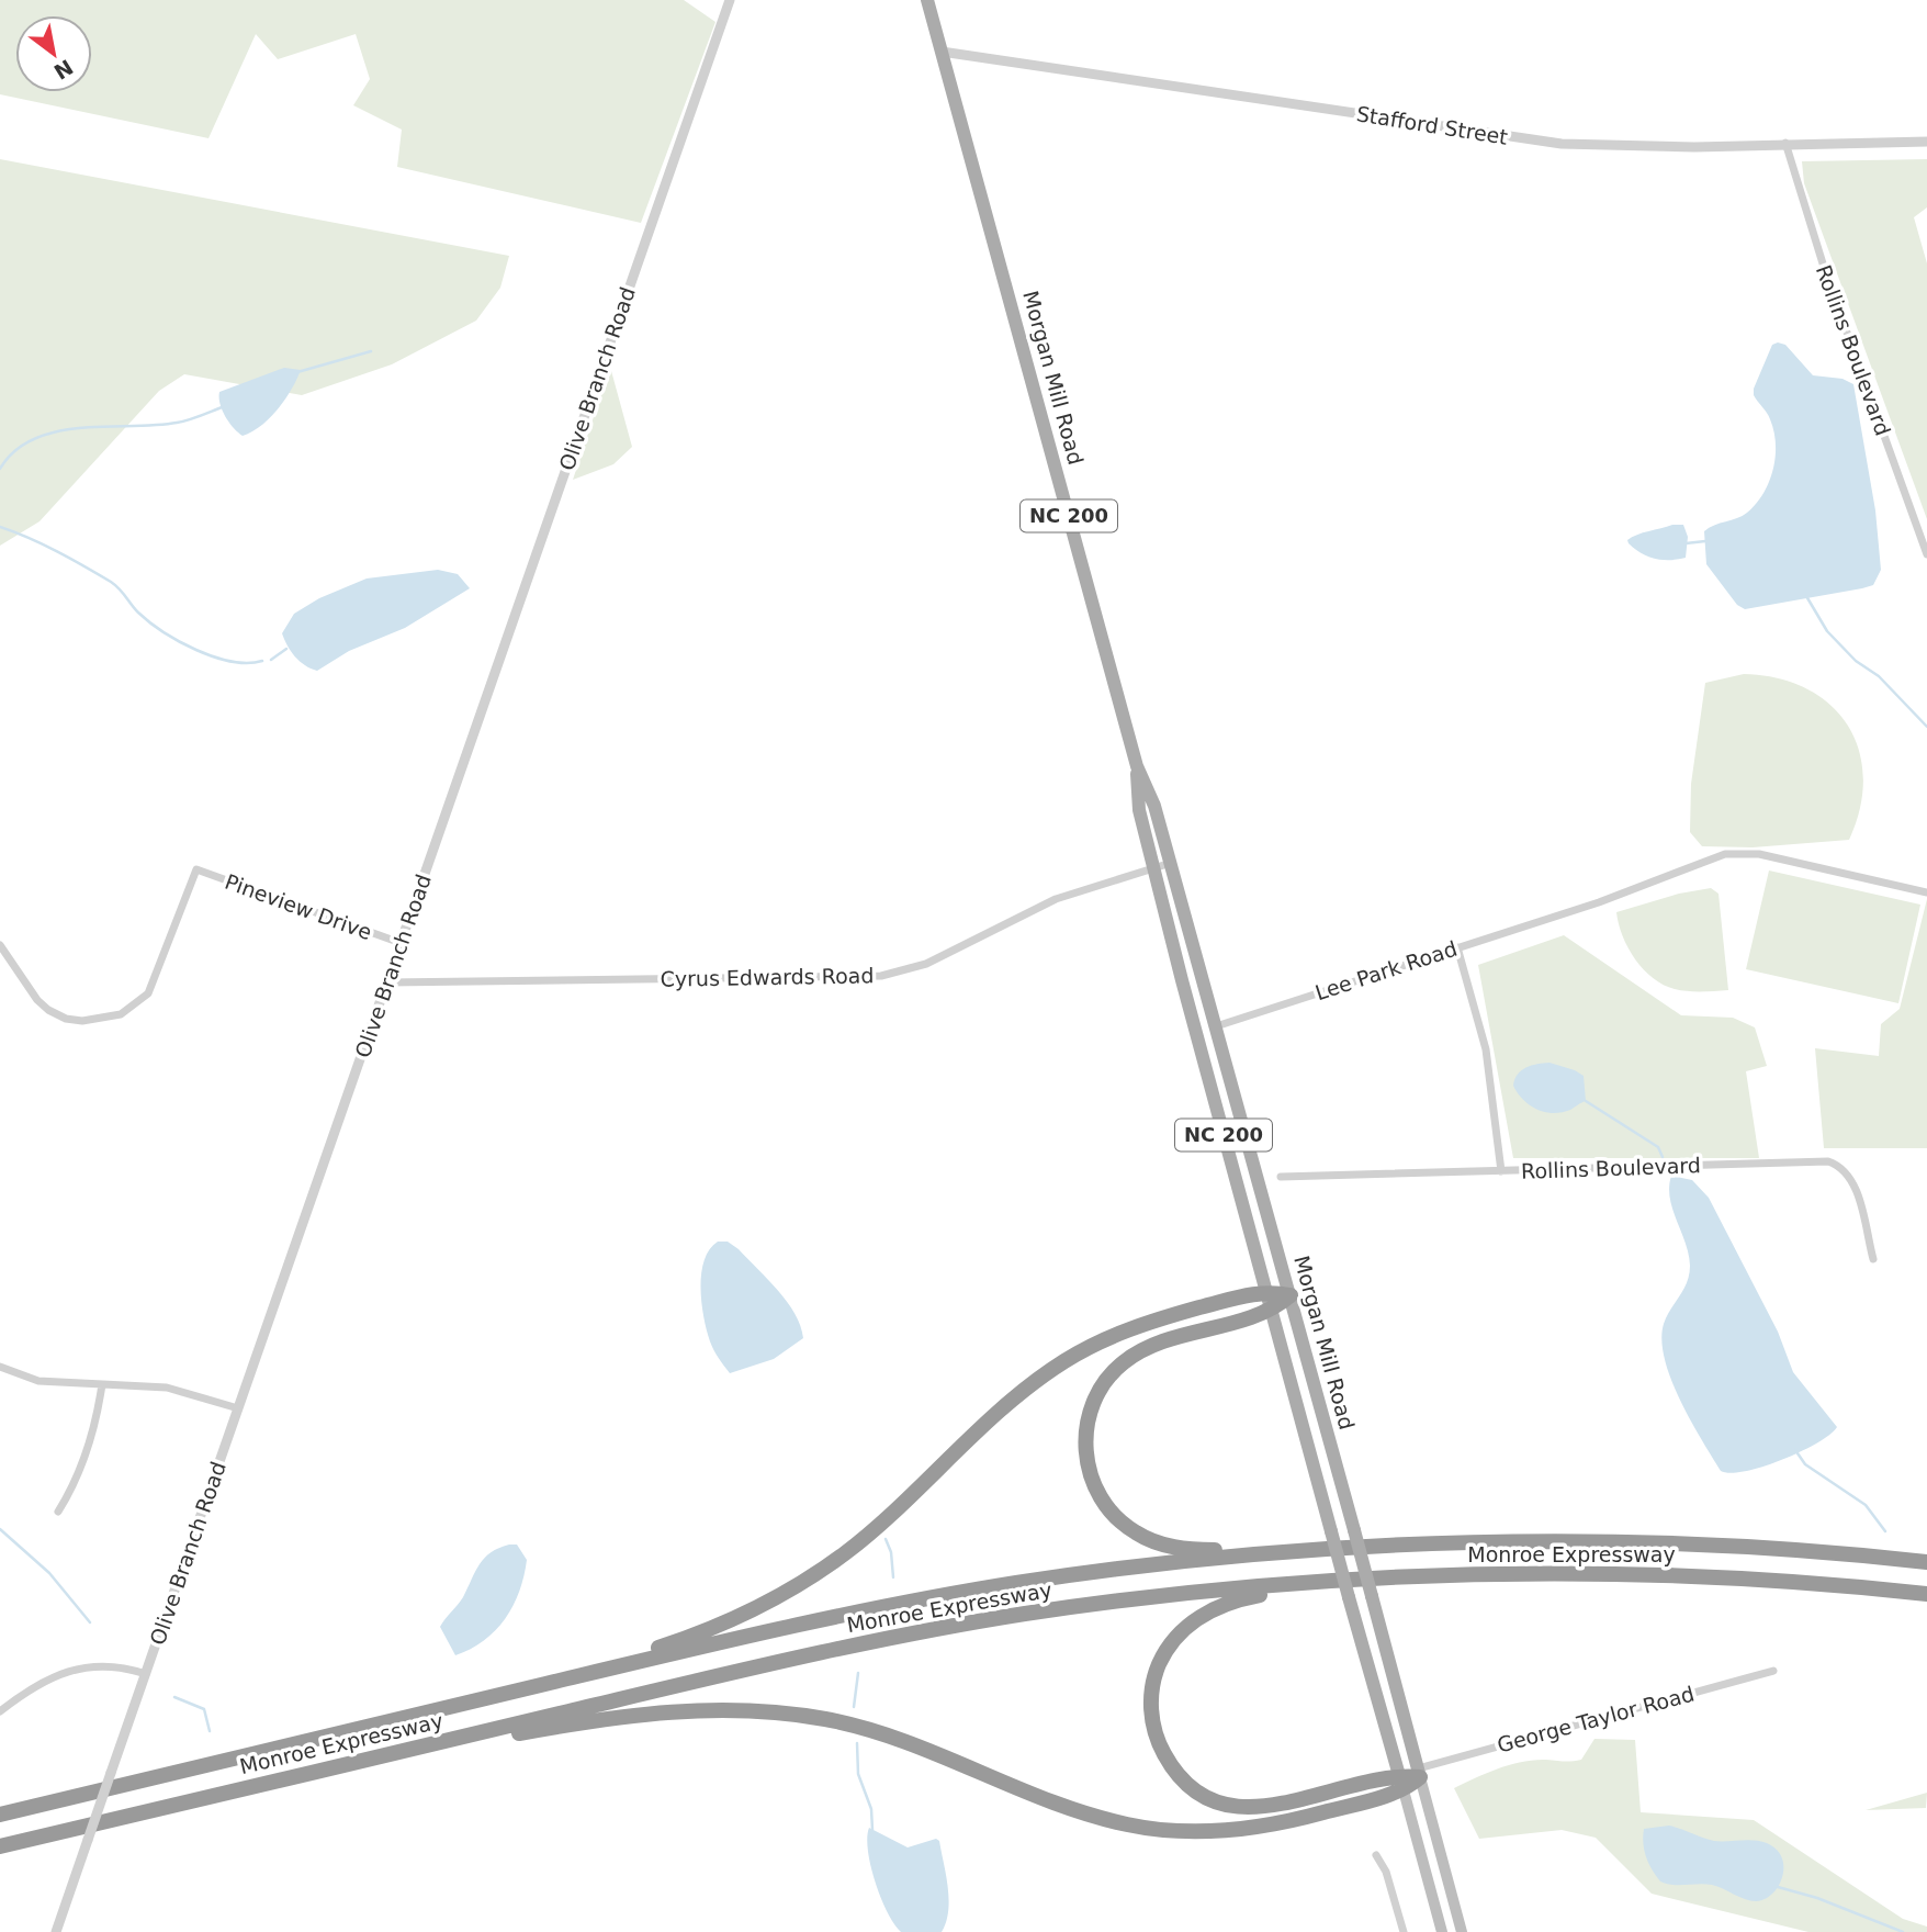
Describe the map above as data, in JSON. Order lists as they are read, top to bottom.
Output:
{
  "streets": {
    "highway": ["Monroe Expressway"],
    "main road": ["Morgan Mill Road", "NC 200"],
    "street": [
      "Stafford Street",
      "Rollins Boulevard",
      "Olive Branch Road",
      "Pineview Drive",
      "Lee Park Road",
      "Cyrus Edwards Road",
      "George Taylor Road"
    ]
  },
  "crossings": [
    ["Stafford Street", "Rollins Boulevard"],
    ["Stafford Street", "Morgan Mill Road"],
    ["Morgan Mill Road", "Lee Park Road"],
    ["Morgan Mill Road", "Cyrus Edwards Road"],
    ["Morgan Mill Road", "George Taylor Road"],
    ["Olive Branch Road", "Pineview Drive"],
    ["Olive Branch Road", "Cyrus Edwards Road"]
  ],
  "north": "bottom right"
}
